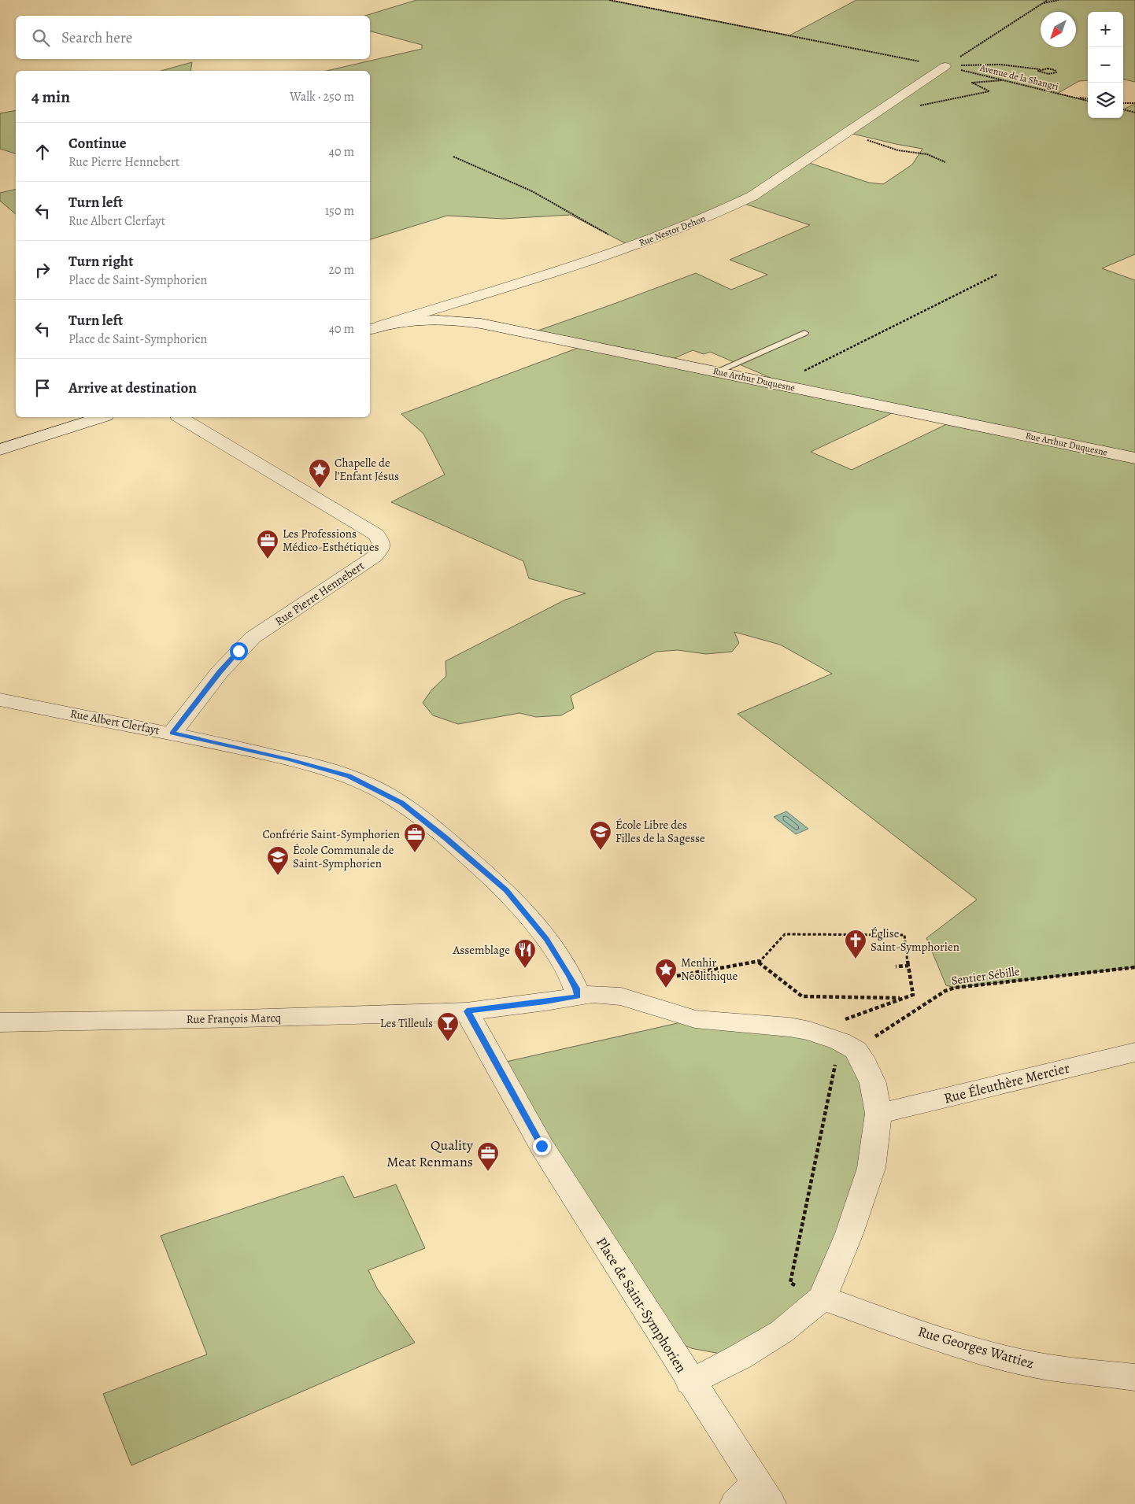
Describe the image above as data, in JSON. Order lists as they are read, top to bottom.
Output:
{
  "streets": {
    "street": [
      "Rue Nestor Dehon",
      "Rue Arthur Duquesne",
      "Rue Pierre Hennebert",
      "Rue Albert Clerfayt",
      "Rue François Marcq",
      "Rue Éleuthère Mercier",
      "Place de Saint-Symphorien",
      "Rue Georges Wattiez"
    ],
    "path": ["Avenue de la Shangri", "Sentier Sébille"]
  },
  "crossings": [
    ["Avenue de la Shangri", "Rue Nestor Dehon"],
    ["Rue Nestor Dehon", "Rue Arthur Duquesne"],
    ["Rue Pierre Hennebert", "Rue Albert Clerfayt"],
    ["Sentier Sébille", "Place de Saint-Symphorien"],
    ["Rue François Marcq", "Place de Saint-Symphorien"],
    ["Rue Éleuthère Mercier", "Place de Saint-Symphorien"],
    ["Place de Saint-Symphorien", "Rue Georges Wattiez"]
  ],
  "places": {
    "place": ["Chapelle de l’Enfant Jésus", "Menhir Neolithique"],
    "office": ["Les Professions Médico-Esthétiques", "Confrérie Saint-Symphorien", "Quality Meat Renmans"],
    "school or university": ["École Libre des Filles de la Sagesse", "École Communale de Saint-Symphorien"],
    "church": ["Église Saint-Symphorien"],
    "restaurant": ["Assemblage"],
    "bar": ["Les Tilleuls"]
  },
  "north": "bottom left",
  "page": {
    "map_buttons": ["+", "−"],
    "search": "Search here",
    "heading": ["4 min", "Walk · 250 m"],
    "list": [
      ["Continue", "Rue Pierre Hennebert", "40 m"],
      ["Turn left", "Rue Albert Clerfayt", "150 m"],
      ["Turn right", "Place de Saint-Symphorien", "20 m"],
      ["Turn left", "Place de Saint-Symphorien", "40 m"],
      "Arrive at destination"
    ]
  }
}
